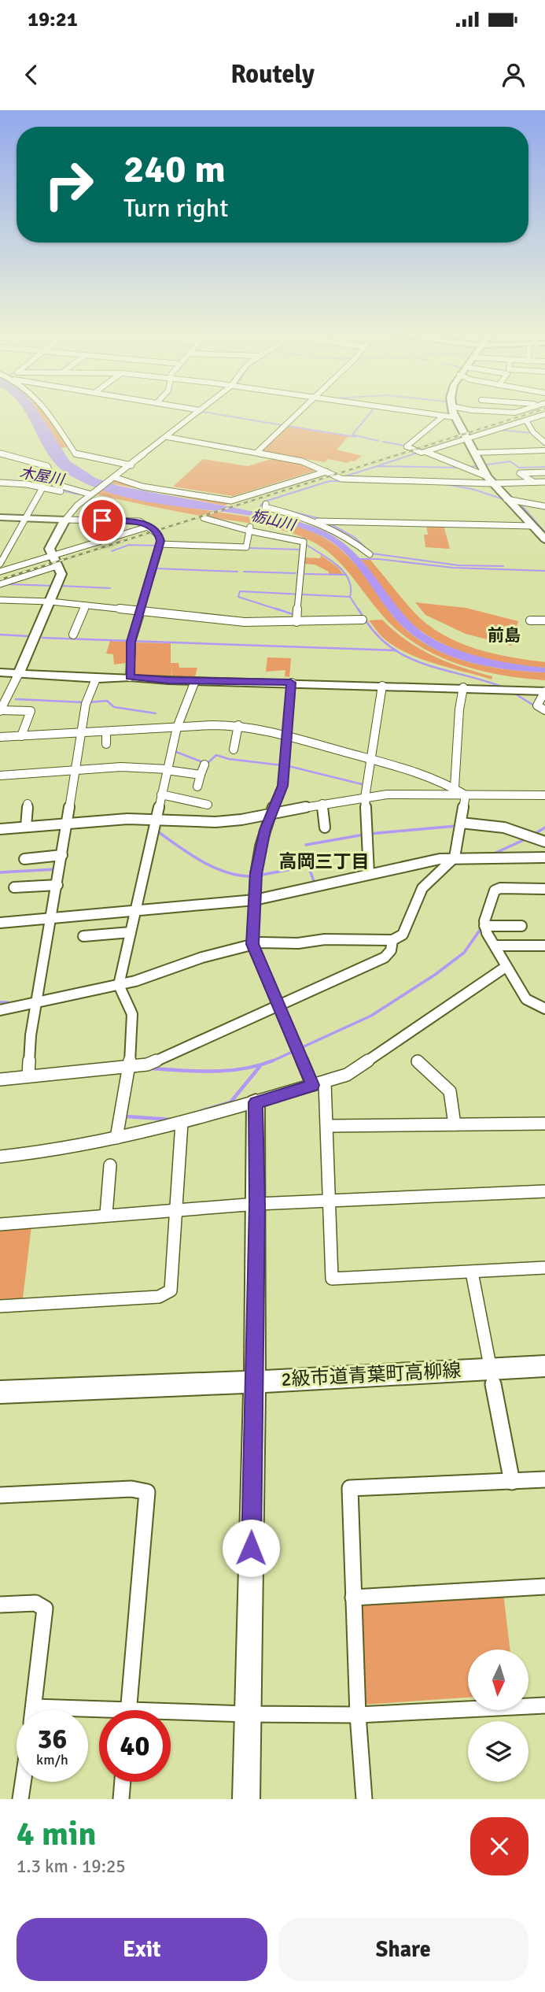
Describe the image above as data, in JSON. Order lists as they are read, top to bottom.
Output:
{
  "streets": {
    "street": ["2級市道青葉町高柳線"]
  },
  "districts": ["前島", "高岡三丁目"],
  "water": ["木屋川", "栃山川"],
  "north": "bottom",
  "page": {
    "status": "19:21",
    "header": "Routely",
    "turn": ["240 m", "Turn right"],
    "speed": "36 km/h",
    "limit": "40",
    "heading": ["4 min", "1.3 km · 19:25"],
    "buttons": ["Exit", "Share"]
  }
}
